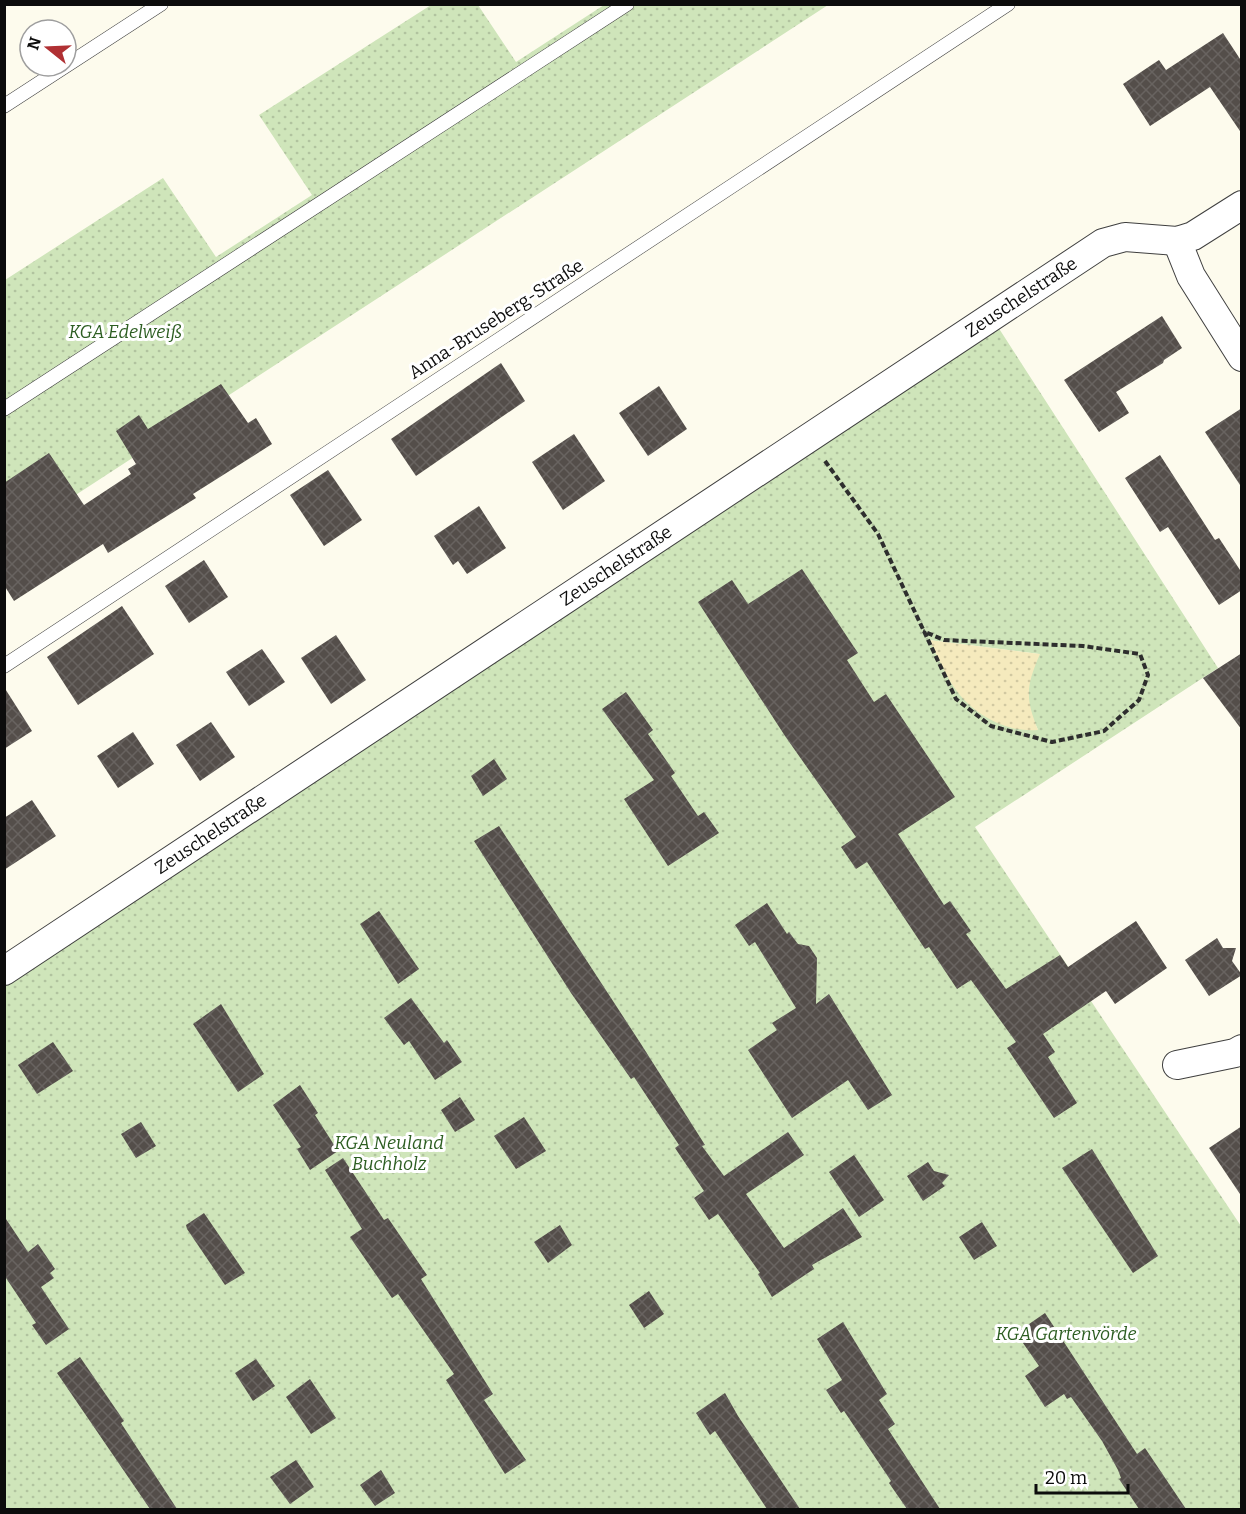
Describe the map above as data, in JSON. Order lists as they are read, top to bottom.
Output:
{
  "streets": {
    "street": ["Zeuschelstraße"],
    "lane": ["Anna-Bruseberg-Straße"]
  },
  "parks": ["KGA Edelweiß", "KGA Neuland Buchholz", "KGA Gartenvörde"],
  "scale_bar": "20 m",
  "north": "left"
}
